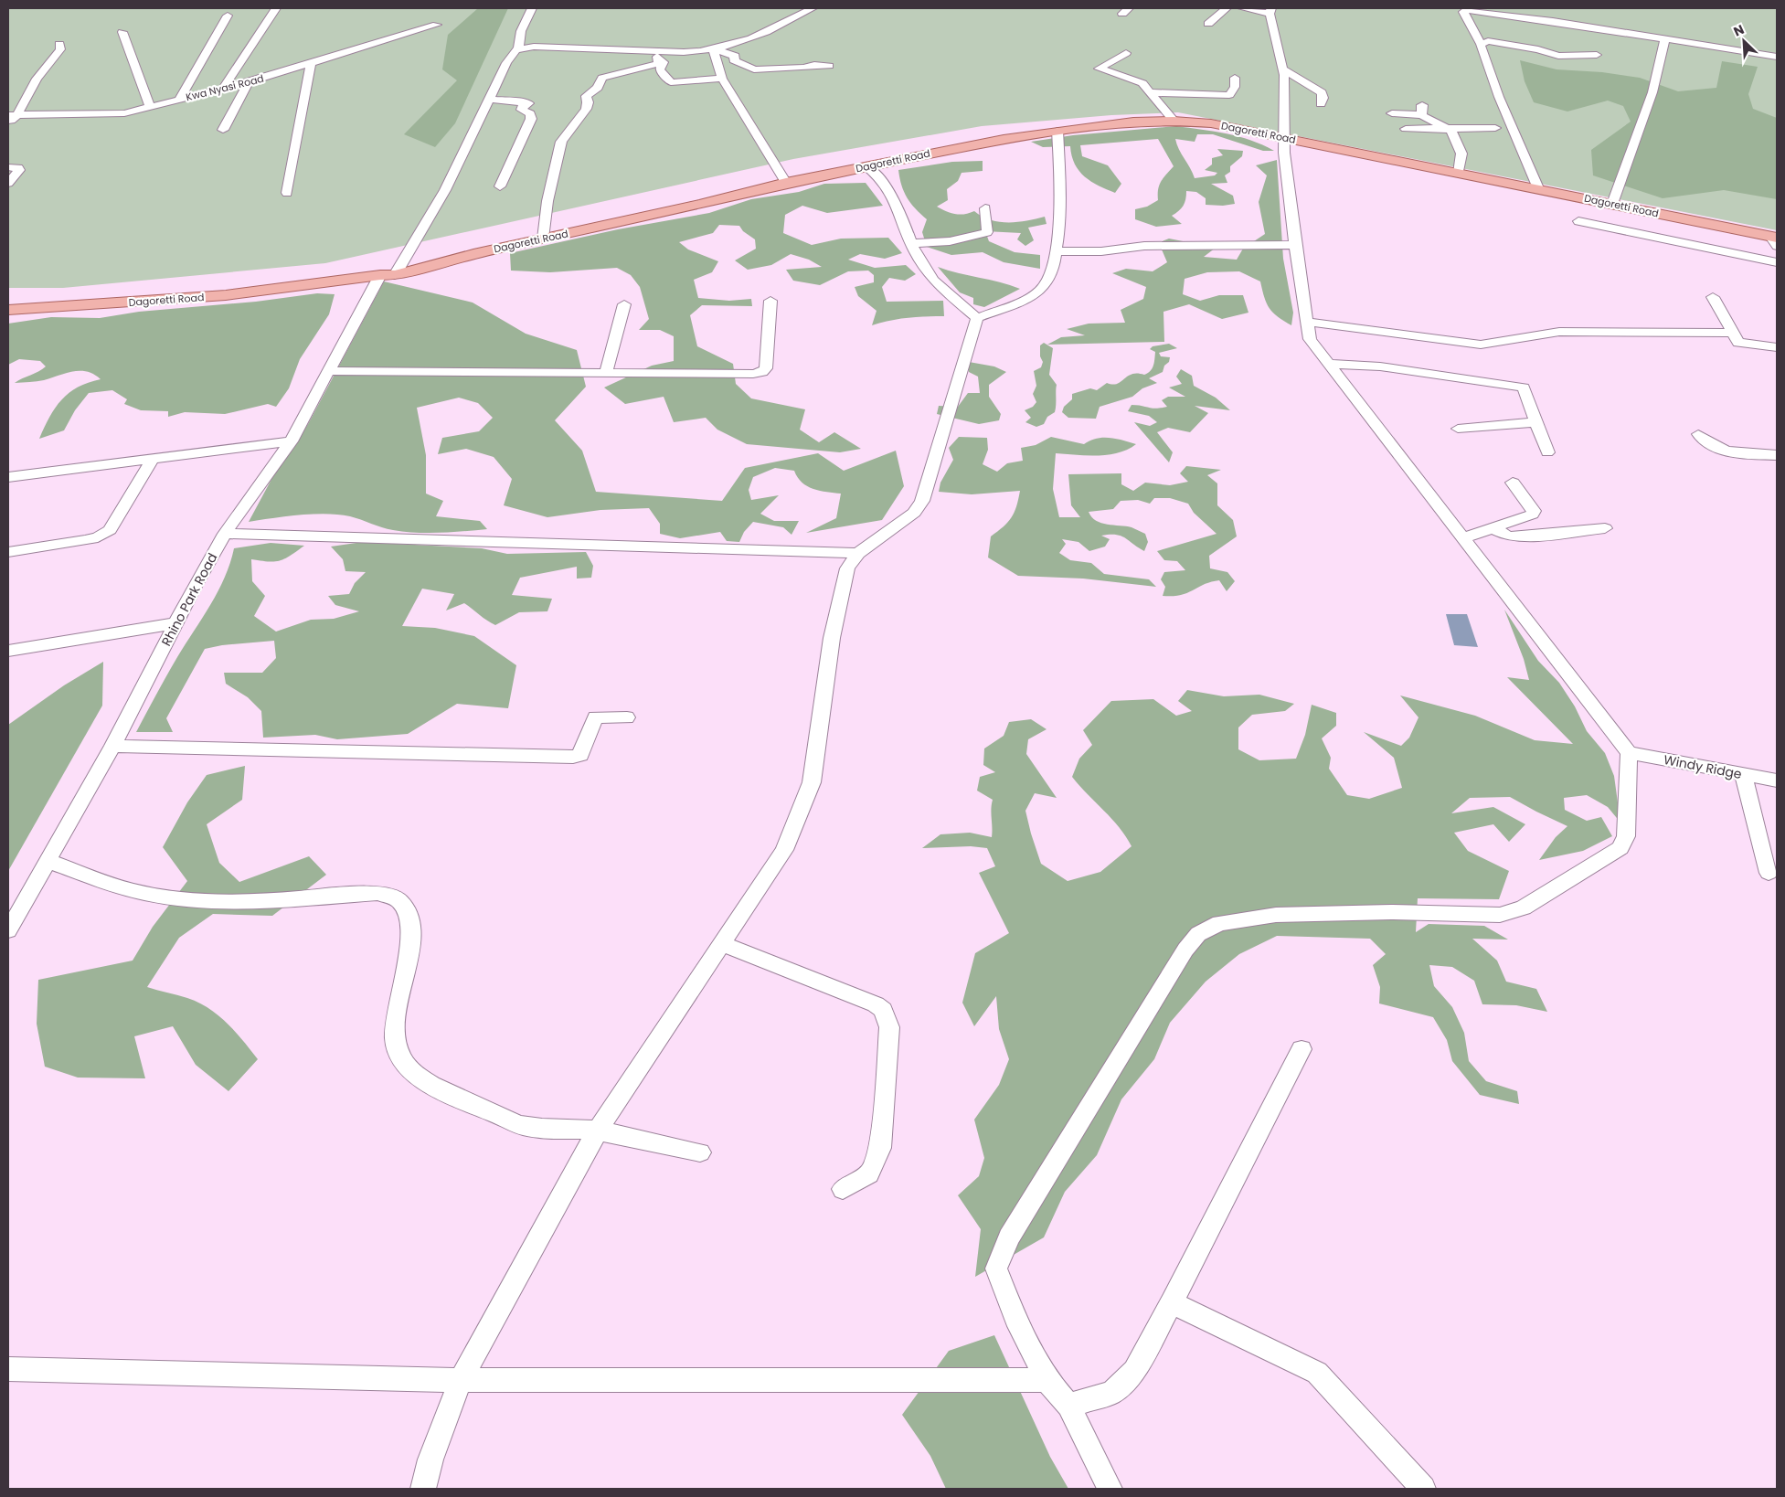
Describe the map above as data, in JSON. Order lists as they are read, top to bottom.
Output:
{
  "streets": {
    "main road": ["Dagoretti Road"],
    "street": ["Kwa Nyasi Road", "Rhino Park Road", "Windy Ridge"]
  },
  "crossings": [
    ["Dagoretti Road", "Rhino Park Road"]
  ],
  "north": "top left"
}
